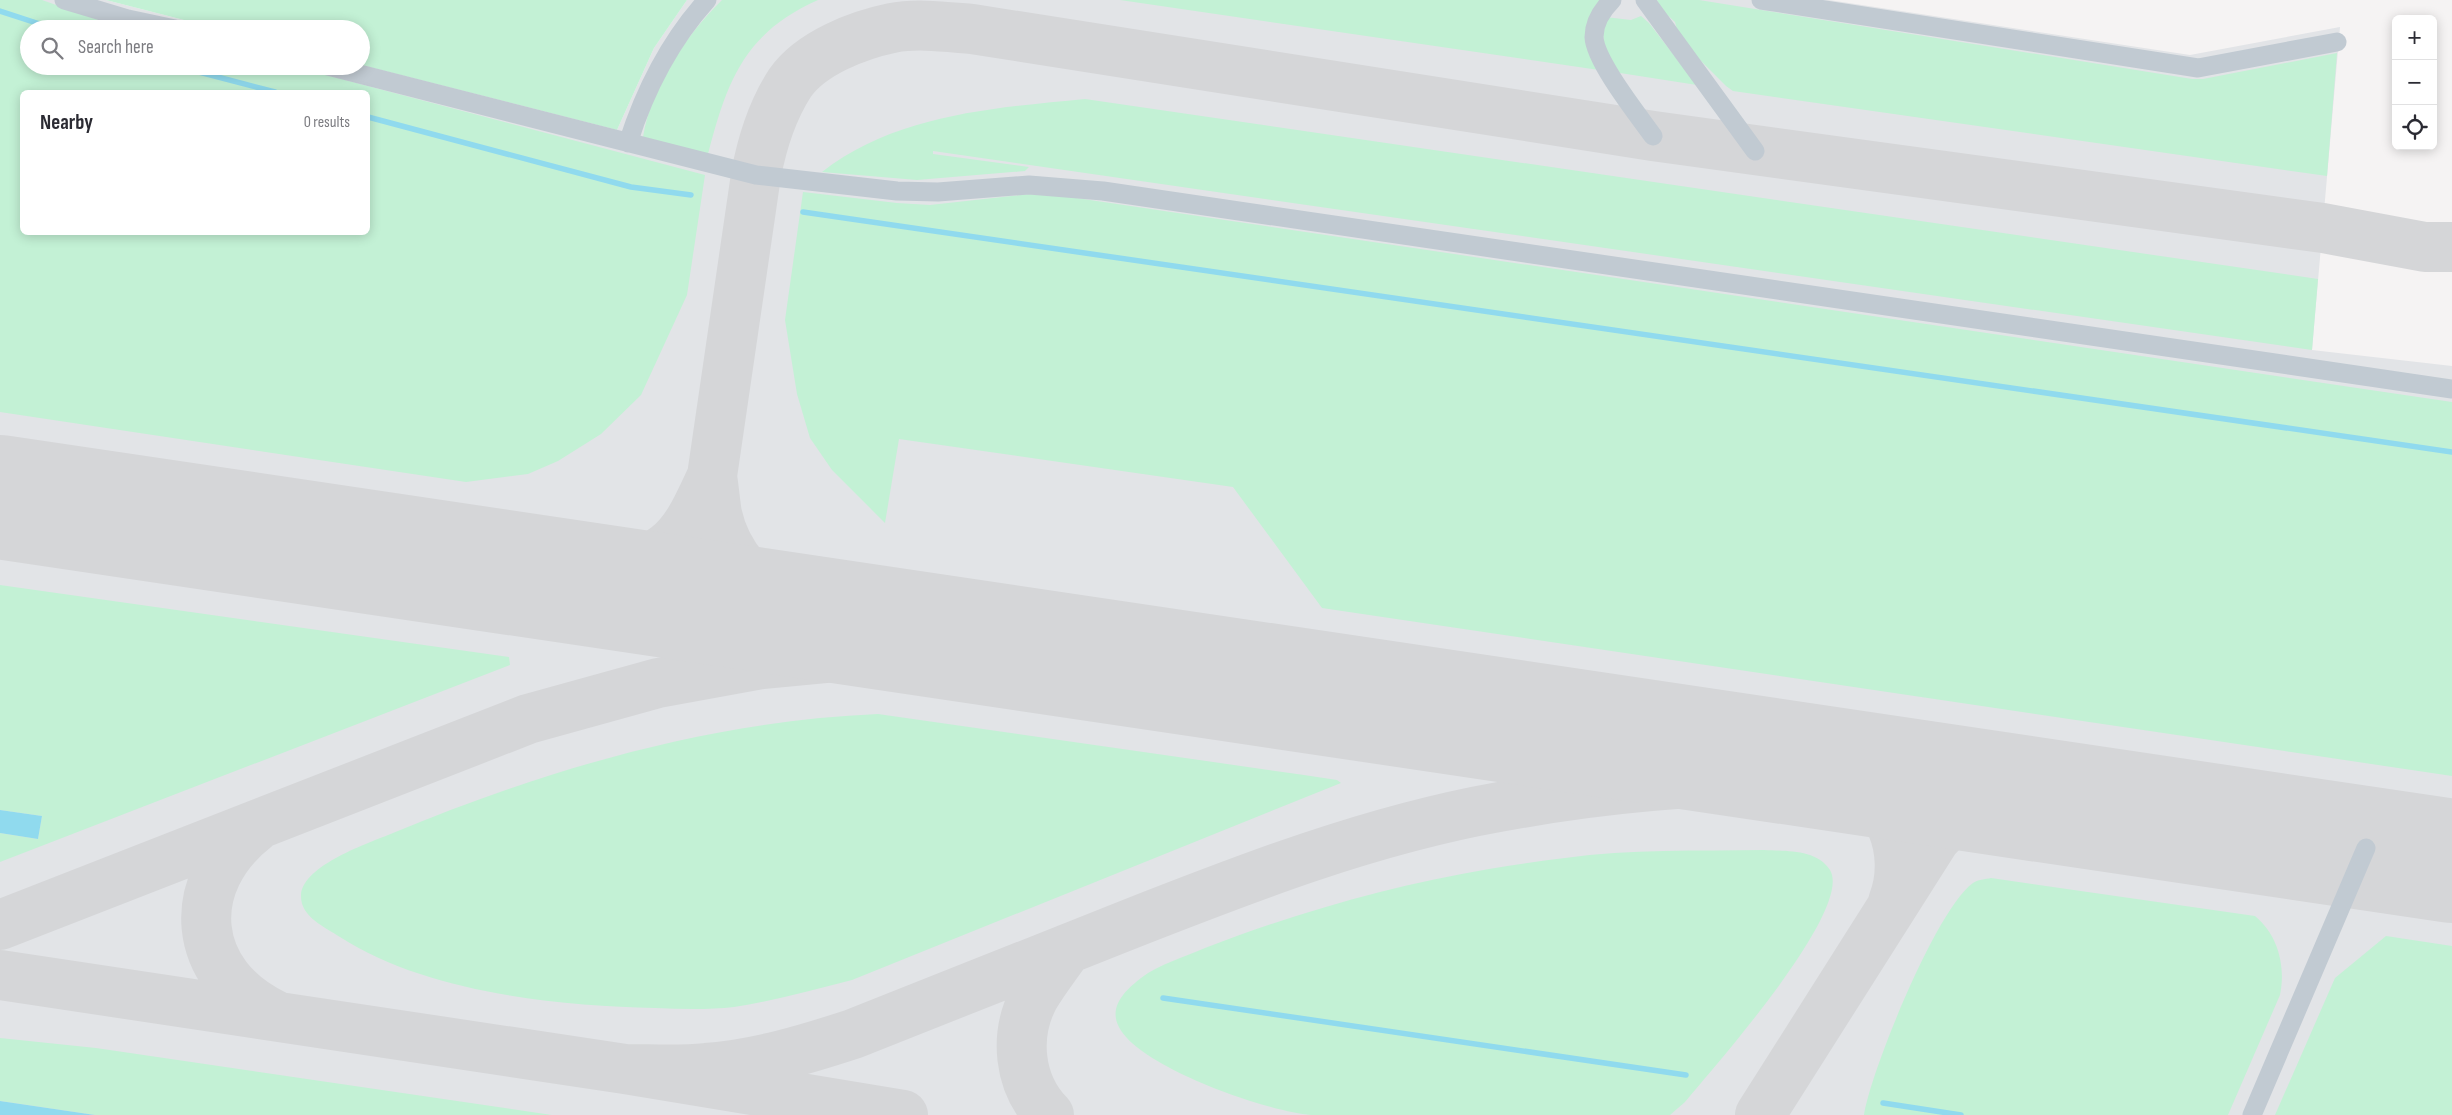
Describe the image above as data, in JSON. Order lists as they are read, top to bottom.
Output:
{
  "page": {
    "map_buttons": ["+", "−"],
    "search": "Search here",
    "heading": ["Nearby", "0 results"]
  }
}
